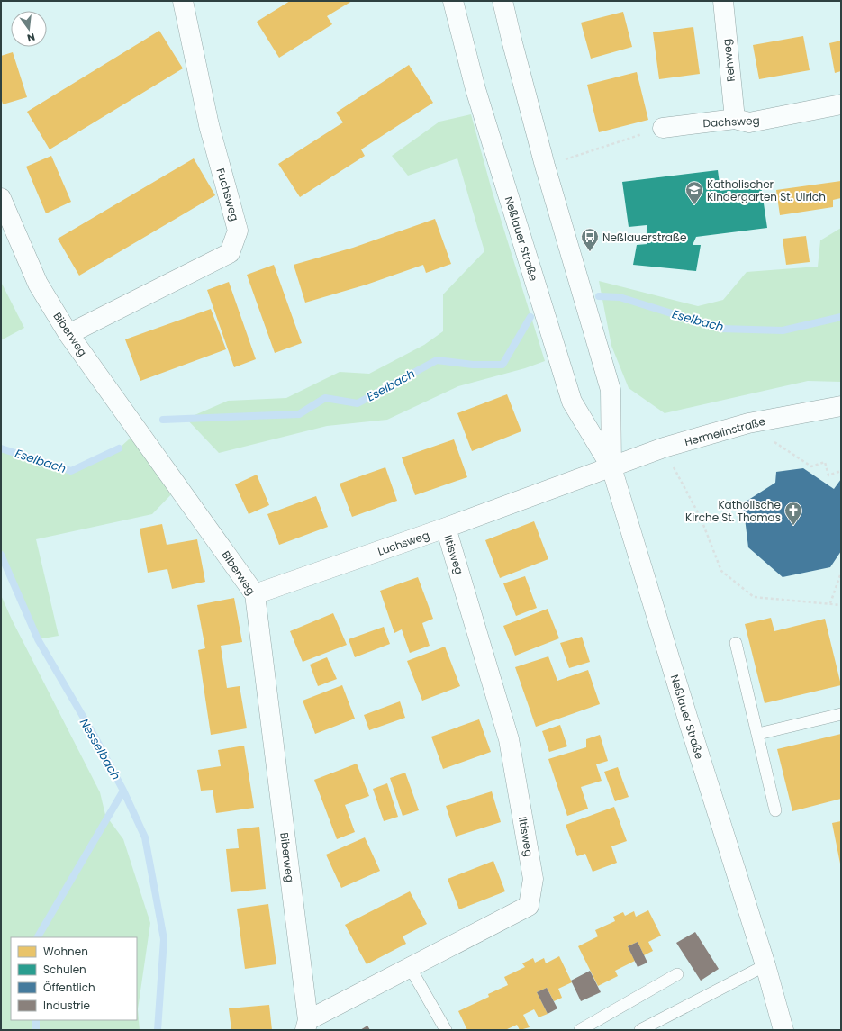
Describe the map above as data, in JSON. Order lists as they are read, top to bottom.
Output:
{
  "streets": {
    "street": [
      "Rehweg",
      "Dachsweg",
      "Fuchsweg",
      "Neßlauer Straße",
      "Biberweg",
      "Hermelinstraße",
      "Luchsweg",
      "Iltisweg"
    ]
  },
  "crossings": [
    ["Rehweg", "Dachsweg"],
    ["Fuchsweg", "Biberweg"],
    ["Neßlauer Straße", "Hermelinstraße"],
    ["Neßlauer Straße", "Luchsweg"],
    ["Biberweg", "Luchsweg"],
    ["Biberweg", "Iltisweg"],
    ["Hermelinstraße", "Luchsweg"],
    ["Luchsweg", "Iltisweg"]
  ],
  "water": ["Eselbach", "Nesselbach"],
  "places": {
    "school or university": ["Katholischer Kindergarten St. Ulrich"],
    "bus stop": ["Neßlauerstraße"],
    "church": ["Katholische Kirche St. Thomas"]
  },
  "legend": [
    "Wohnen",
    "Schulen",
    "Öffentlich",
    "Industrie"
  ],
  "north": "bottom"
}
